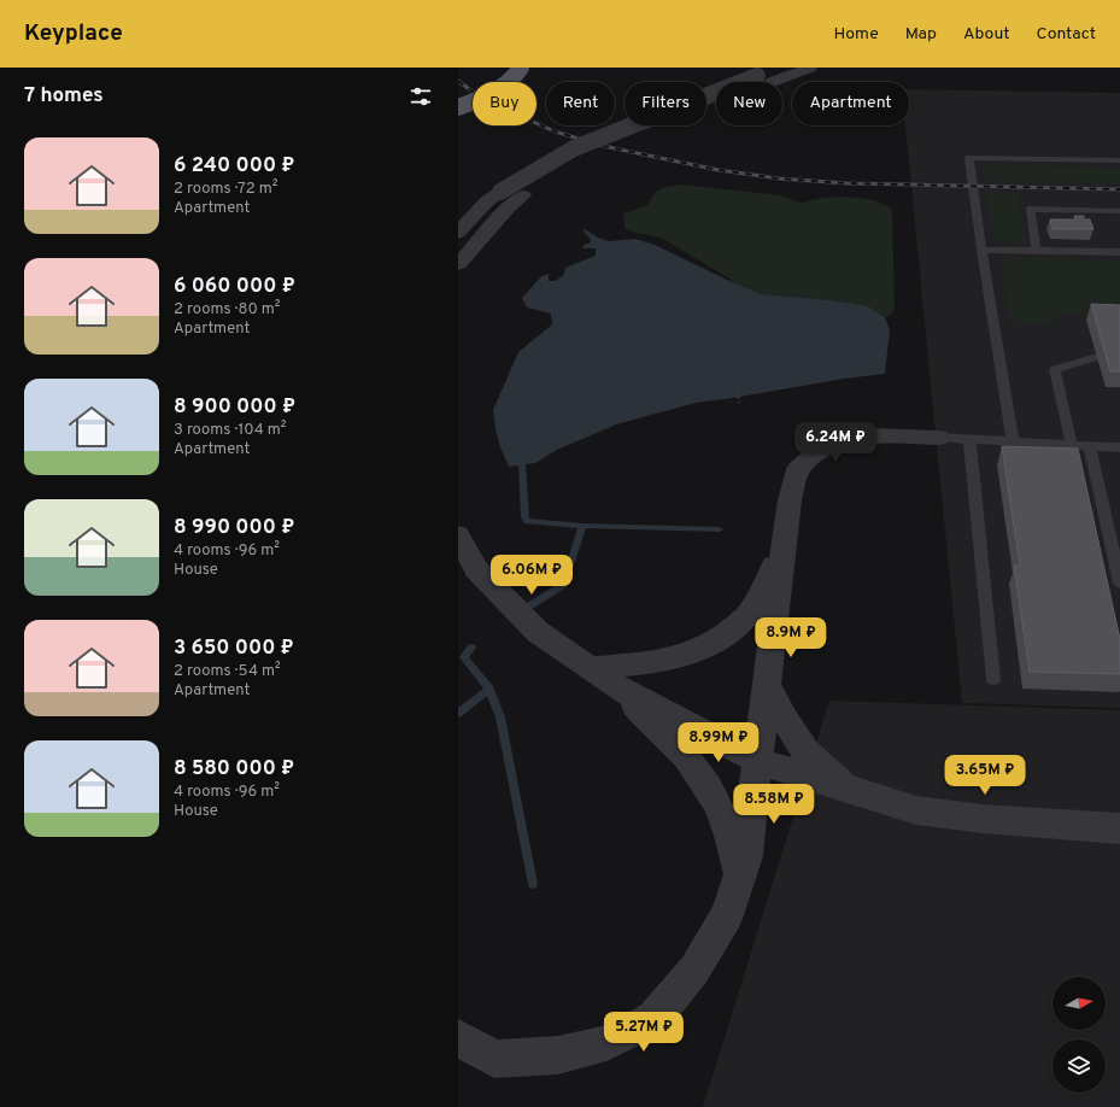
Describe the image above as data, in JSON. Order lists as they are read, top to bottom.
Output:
{
  "north": "right",
  "page": {
    "header": "Keyplace",
    "nav": [
      "Home",
      "Map",
      "About",
      "Contact"
    ],
    "heading": "7 homes",
    "chip": [
      "Buy",
      "Rent",
      "Filters",
      "New",
      "Apartment"
    ],
    "list": [
      {
        "name": "6 240 000 ₽",
        "note": "2 rooms · 72 m² · Apartment"
      },
      {
        "name": "6 060 000 ₽",
        "note": "2 rooms · 80 m² · Apartment"
      },
      {
        "name": "8 900 000 ₽",
        "note": "3 rooms · 104 m² · Apartment"
      },
      {
        "name": "8 990 000 ₽",
        "note": "4 rooms · 96 m² · House"
      },
      {
        "name": "3 650 000 ₽",
        "note": "2 rooms · 54 m² · Apartment"
      },
      {
        "name": "8 580 000 ₽",
        "note": "4 rooms · 96 m² · House"
      }
    ],
    "price": [
      "6.24M ₽",
      "6.06M ₽",
      "8.9M ₽",
      "8.99M ₽",
      "3.65M ₽",
      "8.58M ₽",
      "5.27M ₽"
    ]
  }
}
